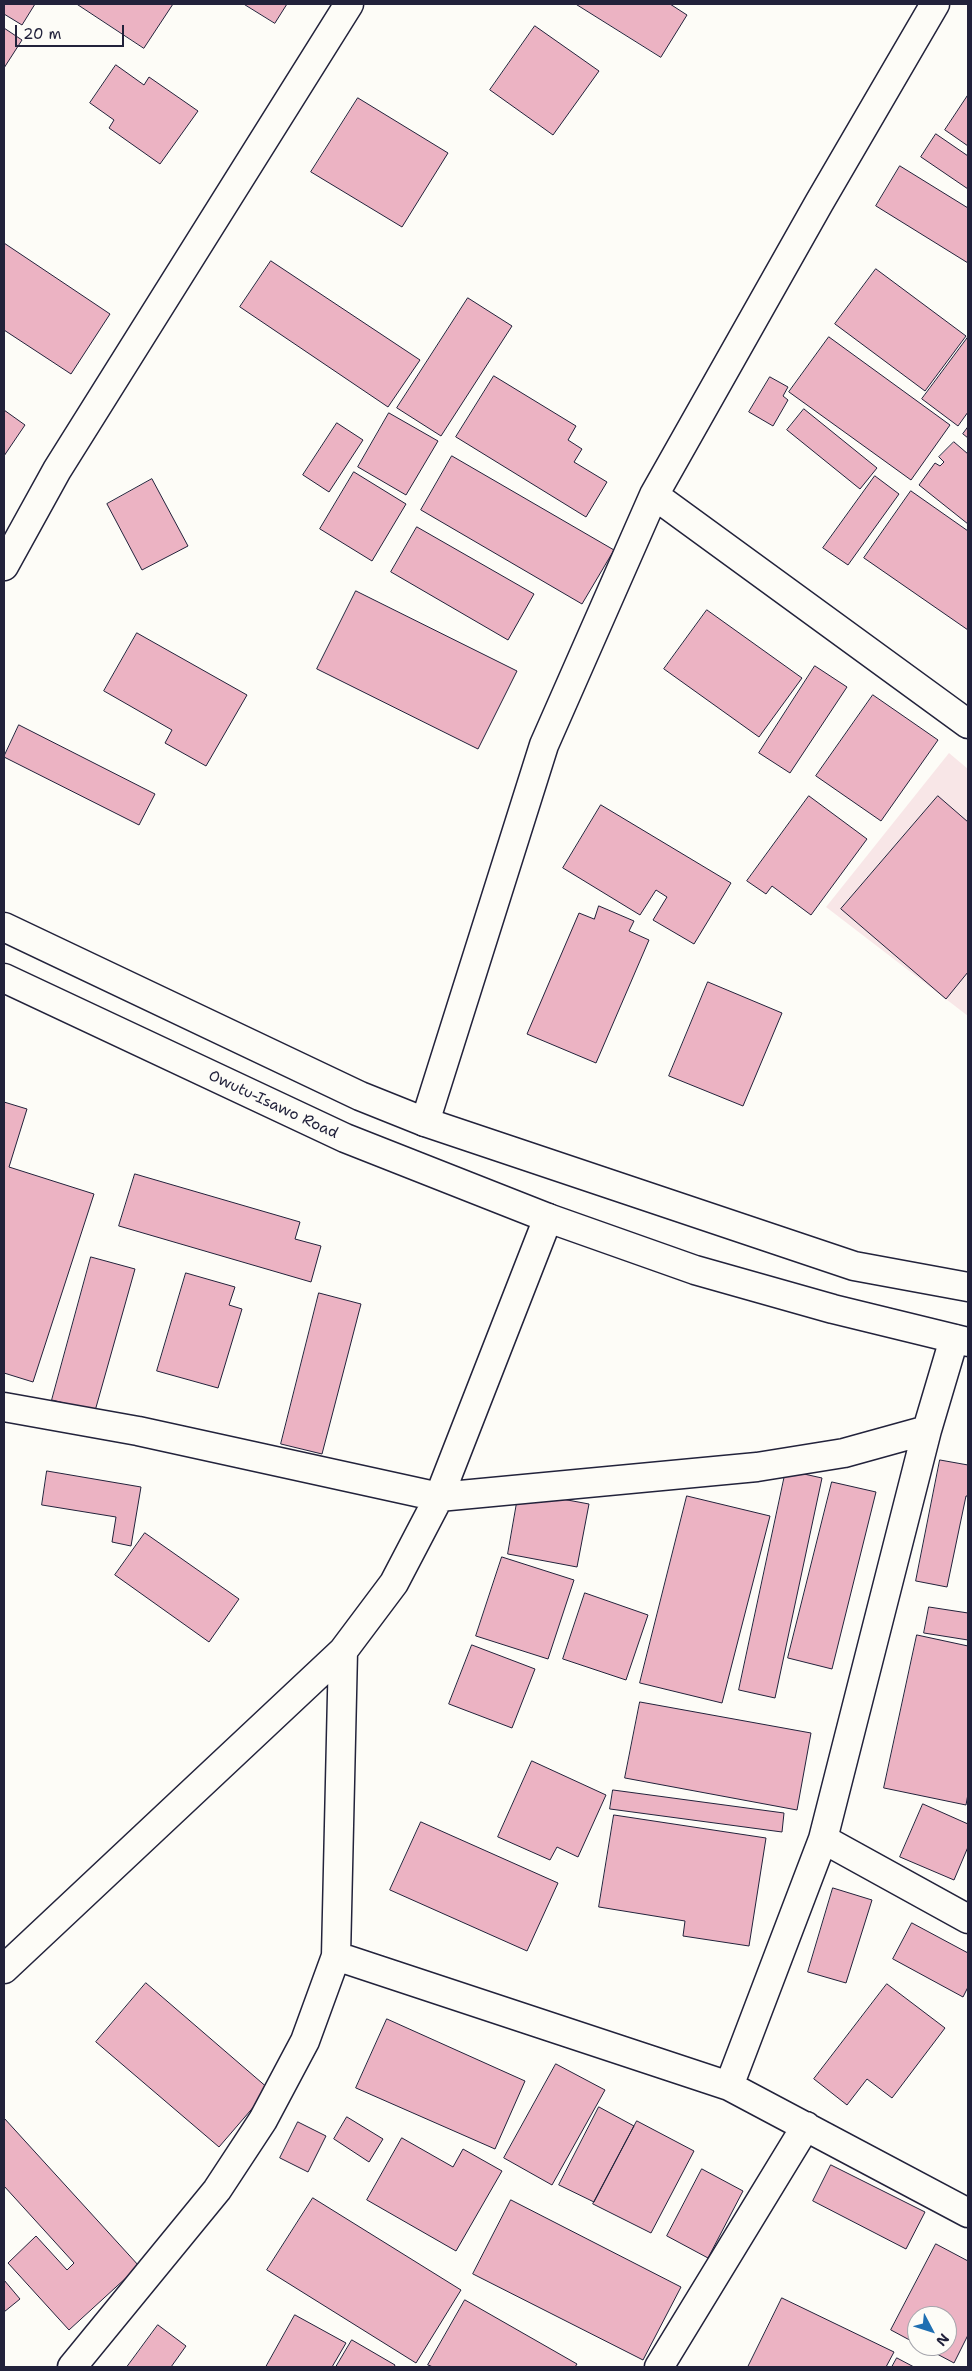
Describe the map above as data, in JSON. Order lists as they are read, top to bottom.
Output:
{
  "streets": {
    "street": ["Owutu-Isawo Road"]
  },
  "scale_bar": "20 m",
  "north": "bottom right"
}
